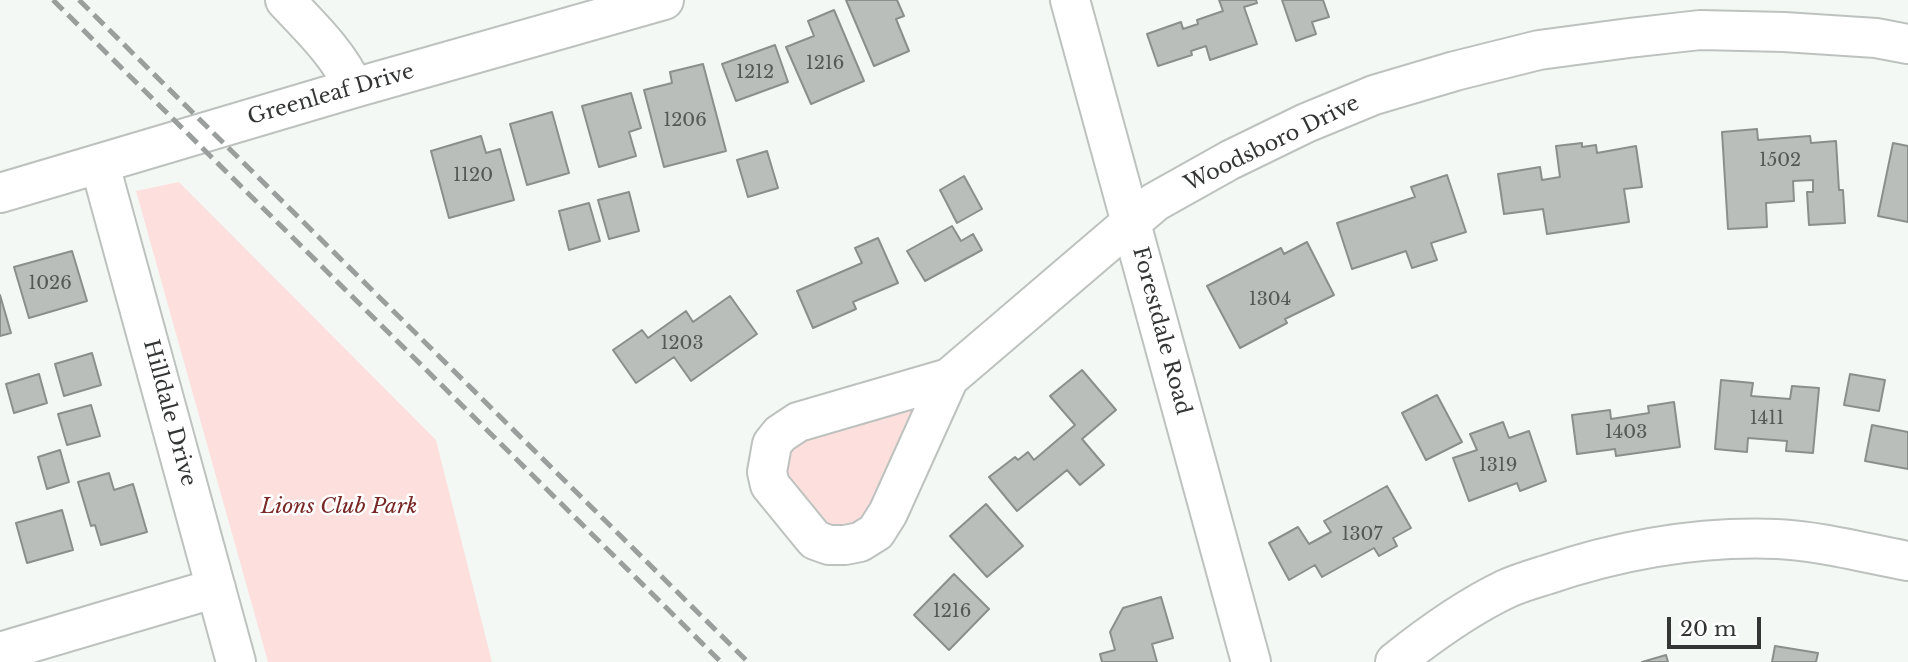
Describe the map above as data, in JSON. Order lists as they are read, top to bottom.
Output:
{
  "streets": {
    "street": [
      "Greenleaf Drive",
      "Woodsboro Drive",
      "Forestdale Road",
      "Hilldale Drive"
    ]
  },
  "crossings": [
    ["Greenleaf Drive", "Hilldale Drive"],
    ["Woodsboro Drive", "Forestdale Road"]
  ],
  "parks": ["Lions Club Park"],
  "house_numbers": [
    "1216",
    "1212",
    "1206",
    "1502",
    "1120",
    "1026",
    "1304",
    "1203",
    "1411",
    "1403",
    "1319",
    "1307",
    "1216"
  ],
  "scale_bar": "20 m"
}
